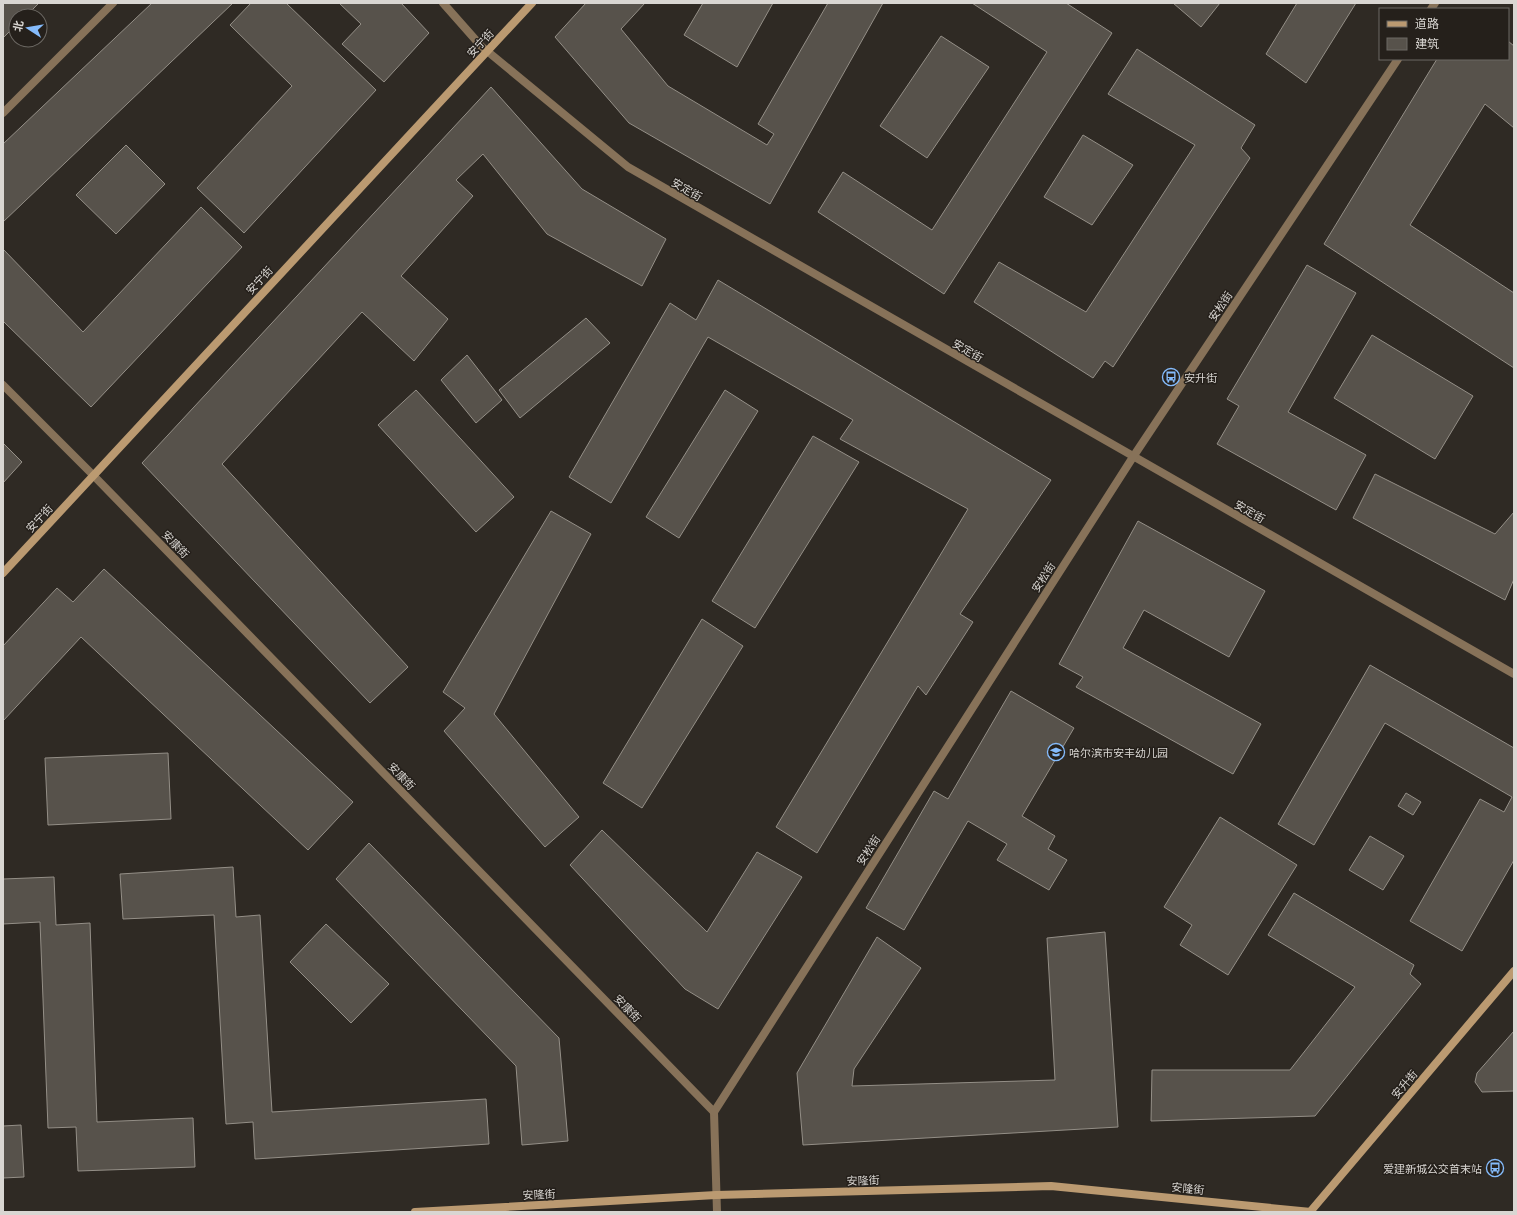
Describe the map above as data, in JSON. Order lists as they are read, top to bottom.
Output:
{
  "streets": {
    "main road": ["安宁街", "安升街", "安隆街"],
    "street": ["安定街", "安松街", "安康街"]
  },
  "crossings": [
    ["安宁街", "安定街"],
    ["安宁街", "安康街"],
    ["安定街", "安松街"],
    ["安松街", "安康街"],
    ["安升街", "安隆街"]
  ],
  "places": {
    "bus stop": ["安升街", "爱建新城公交首末站"],
    "school or university": ["哈尔滨市安丰幼儿园"]
  },
  "legend": ["道路", "建筑"],
  "north": "left"
}
